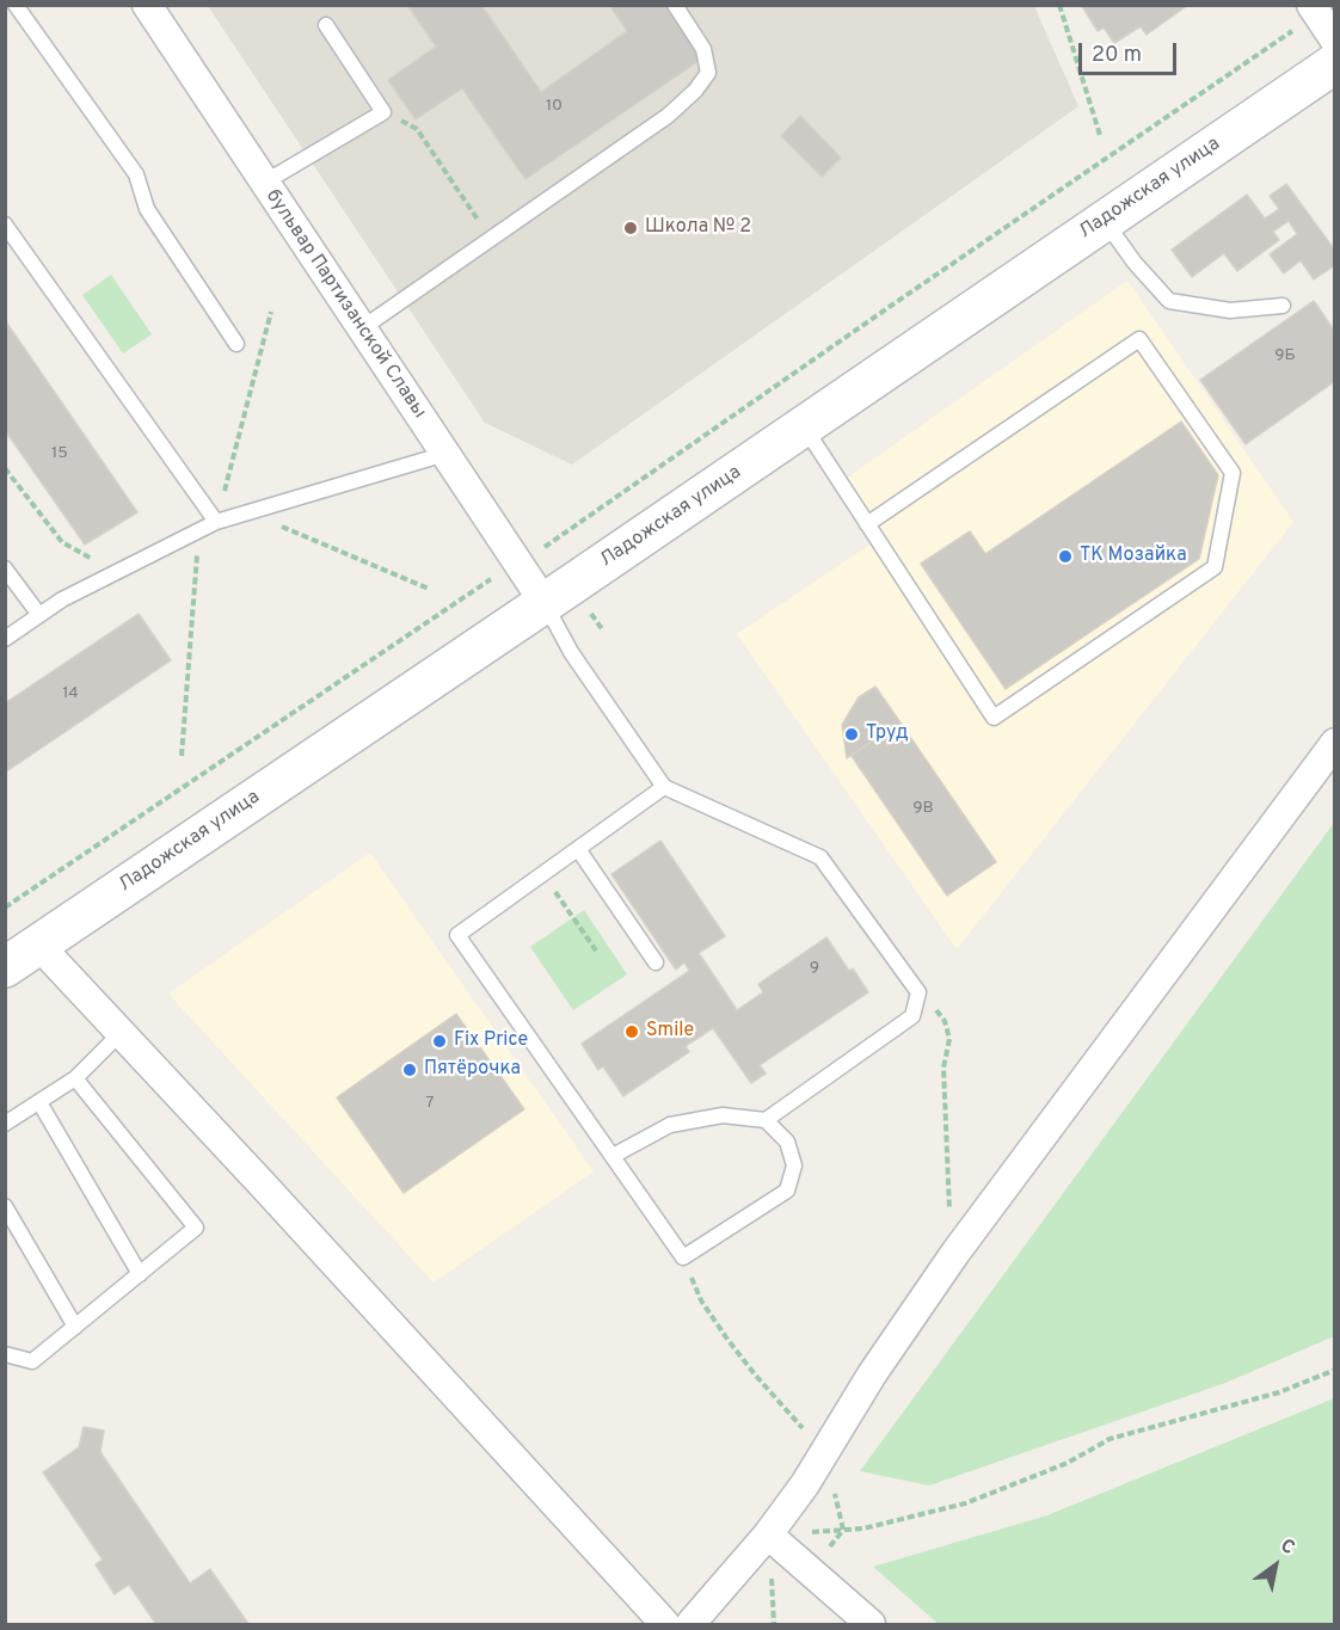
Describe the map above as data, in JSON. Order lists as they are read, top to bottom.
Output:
{
  "streets": {
    "street": ["Ладожская улица", "бульвар Партизанской Славы"]
  },
  "crossings": [
    ["Ладожская улица", "бульвар Партизанской Славы"]
  ],
  "places": [
    "Школа № 2",
    "ТК Мозайка",
    "Труд",
    "Smile",
    "Fix Price",
    "Пятёрочка"
  ],
  "house_numbers": [
    "10",
    "9Б",
    "15",
    "14",
    "9В",
    "9",
    "7"
  ],
  "scale_bar": "20 m",
  "north": "top right"
}
